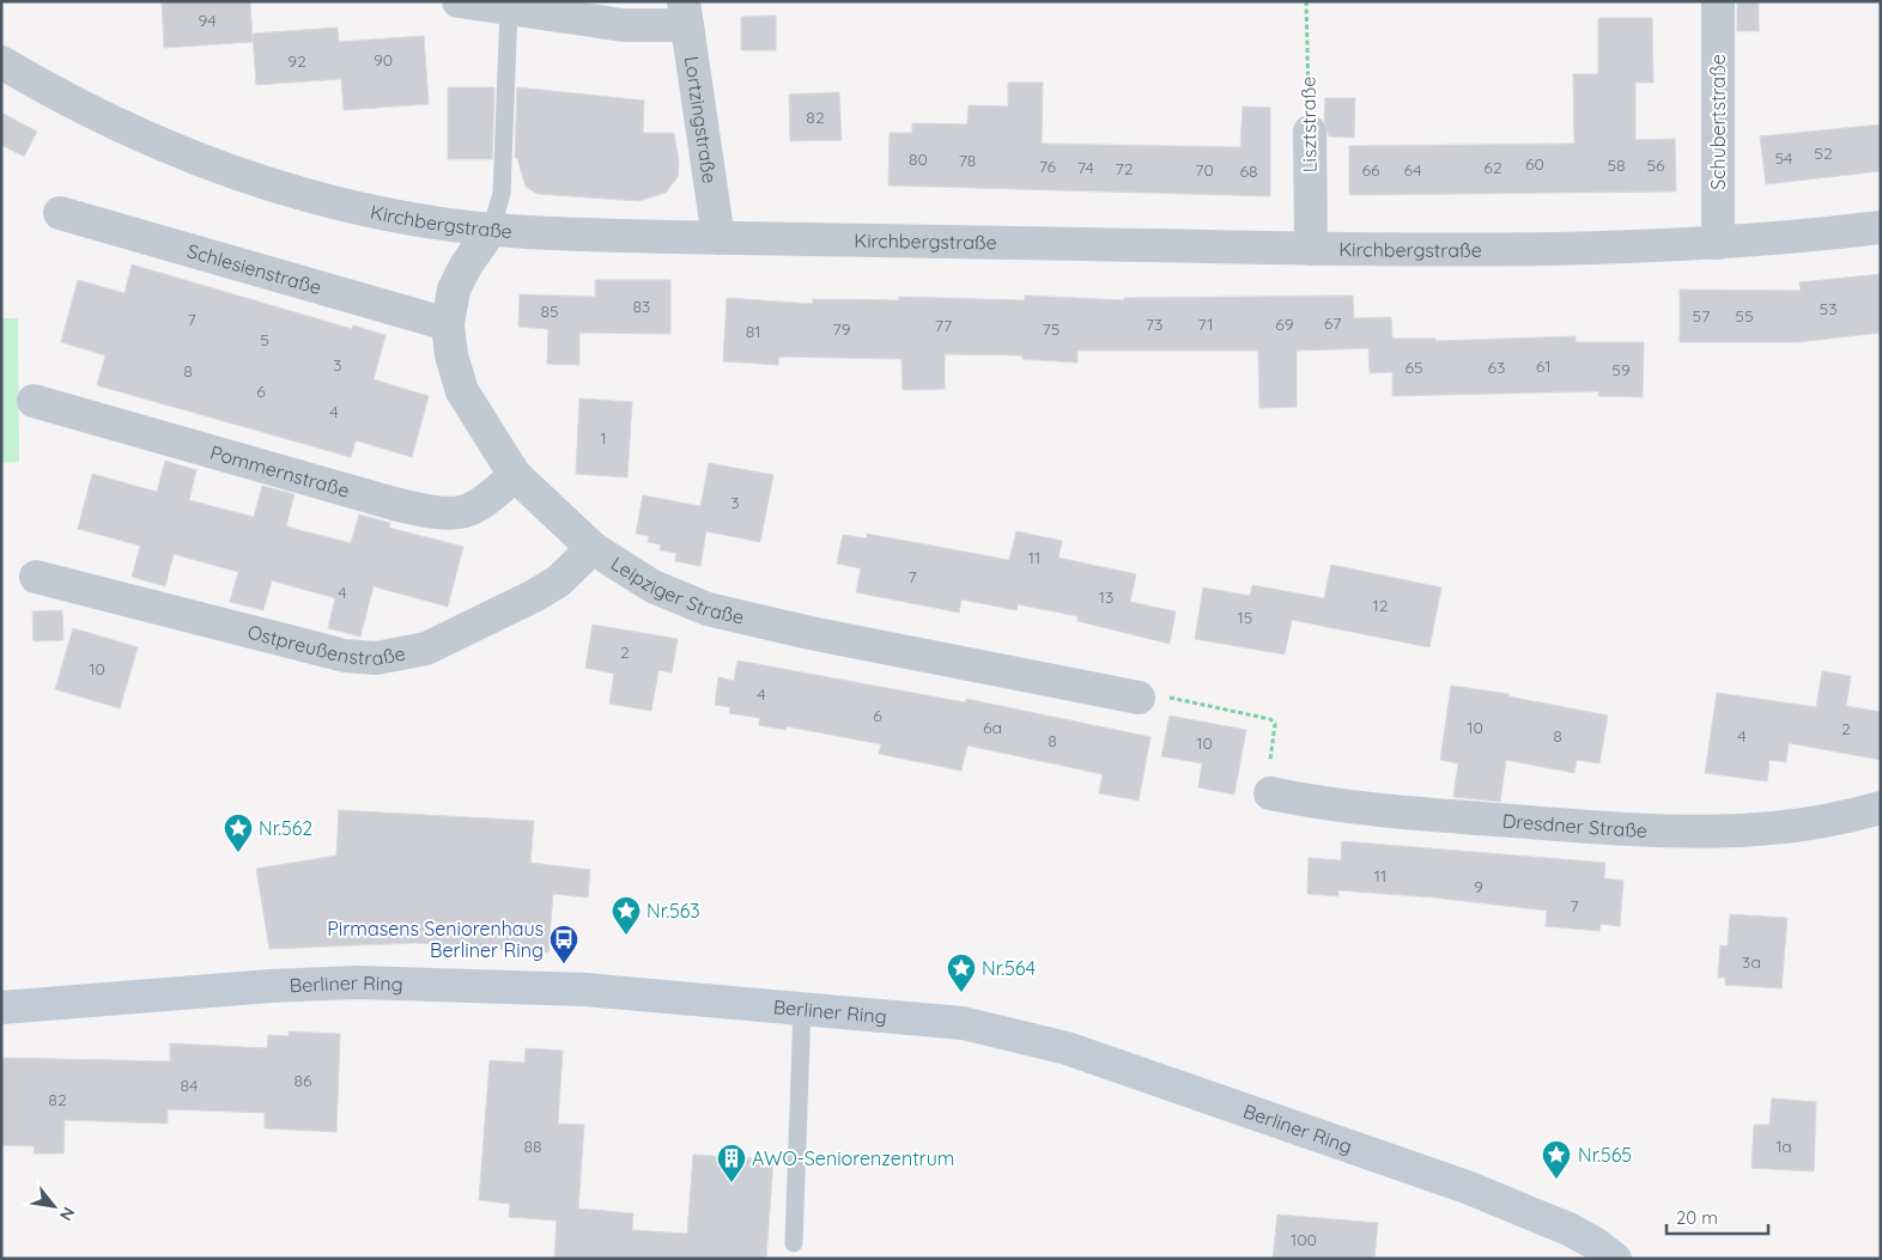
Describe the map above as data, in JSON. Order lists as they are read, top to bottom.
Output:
{
  "streets": {
    "street": [
      "Lortzingstraße",
      "Schubertstraße",
      "Lisztstraße",
      "Kirchbergstraße",
      "Schlesienstraße",
      "Pommernstraße",
      "Leipziger Straße",
      "Ostpreußenstraße",
      "Dresdner Straße",
      "Berliner Ring"
    ]
  },
  "crossings": [
    ["Lortzingstraße", "Kirchbergstraße"],
    ["Schubertstraße", "Kirchbergstraße"],
    ["Lisztstraße", "Kirchbergstraße"],
    ["Kirchbergstraße", "Leipziger Straße"],
    ["Schlesienstraße", "Leipziger Straße"],
    ["Pommernstraße", "Leipziger Straße"],
    ["Leipziger Straße", "Ostpreußenstraße"]
  ],
  "places": {
    "place": [
      "Nr.562",
      "Nr.563",
      "Nr.564",
      "Nr.565"
    ],
    "bus stop": ["Pirmasens Seniorenhaus Berliner Ring"],
    "building": ["AWO-Seniorenzentrum"]
  },
  "house_numbers": [
    "94",
    "90",
    "92",
    "82",
    "52",
    "54",
    "80",
    "78",
    "60",
    "58",
    "56",
    "76",
    "74",
    "62",
    "72",
    "70",
    "66",
    "64",
    "68",
    "83",
    "53",
    "85",
    "57",
    "55",
    "7",
    "67",
    "73",
    "71",
    "69",
    "77",
    "79",
    "75",
    "81",
    "5",
    "3",
    "61",
    "65",
    "63",
    "59",
    "8",
    "6",
    "4",
    "1",
    "3",
    "11",
    "7",
    "4",
    "13",
    "12",
    "15",
    "2",
    "10",
    "4",
    "6",
    "6a",
    "10",
    "2",
    "8",
    "4",
    "8",
    "10",
    "11",
    "9",
    "7",
    "3a",
    "86",
    "84",
    "82",
    "88",
    "1a",
    "100"
  ],
  "scale_bar": "20 m",
  "north": "bottom right"
}
